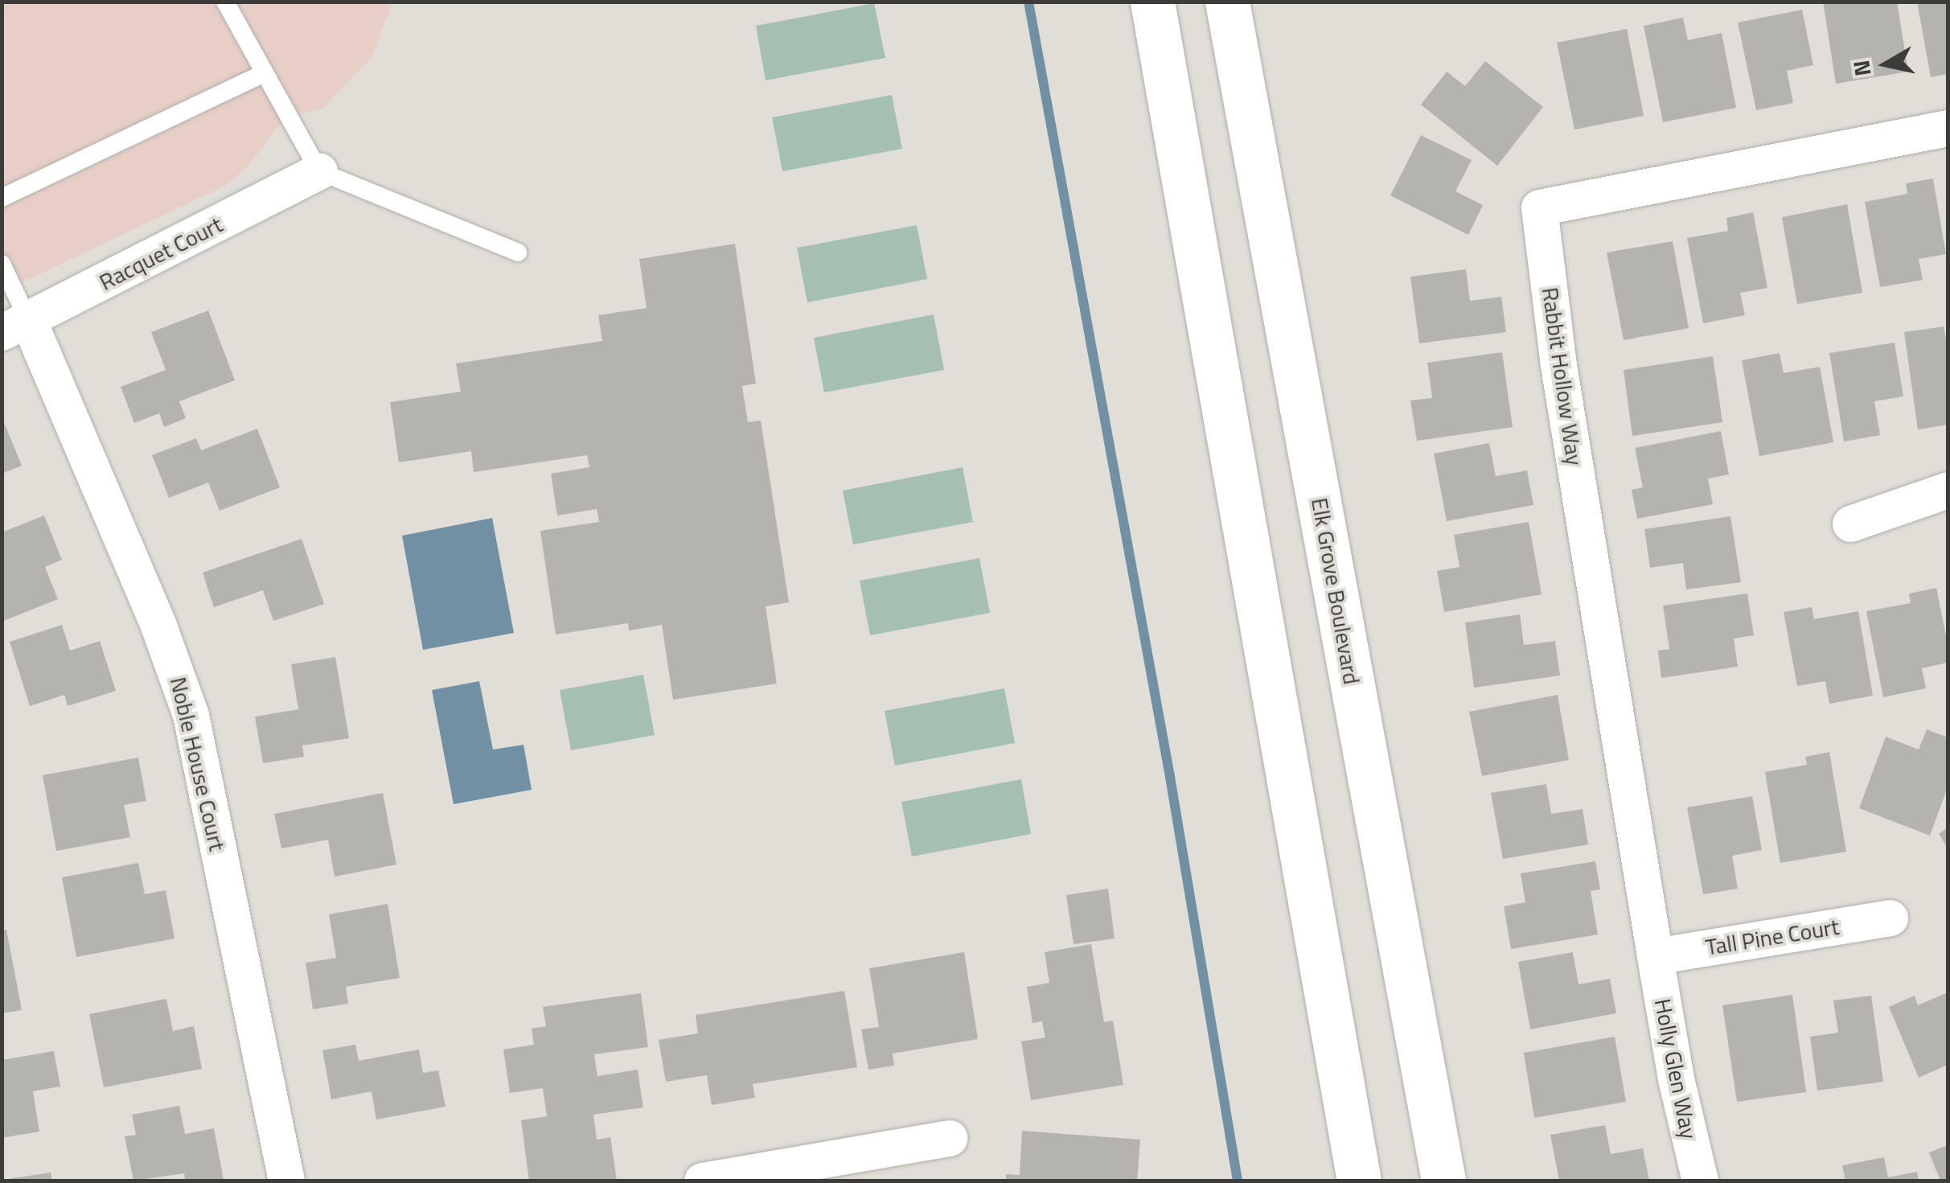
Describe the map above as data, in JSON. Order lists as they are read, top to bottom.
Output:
{
  "streets": {
    "main road": ["Elk Grove Boulevard"],
    "street": [
      "Racquet Court",
      "Rabbit Hollow Way",
      "Noble House Court",
      "Tall Pine Court",
      "Holly Glen Way"
    ]
  },
  "crossings": [
    ["Racquet Court", "Noble House Court"],
    ["Rabbit Hollow Way", "Tall Pine Court"],
    ["Rabbit Hollow Way", "Holly Glen Way"],
    ["Tall Pine Court", "Holly Glen Way"]
  ],
  "north": "left"
}
